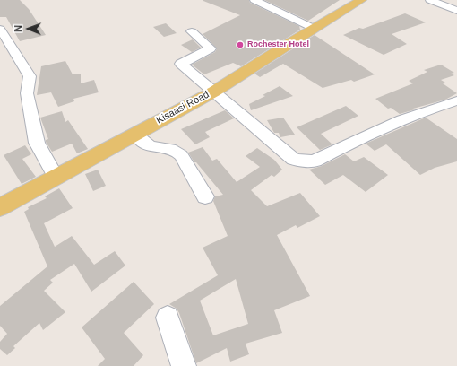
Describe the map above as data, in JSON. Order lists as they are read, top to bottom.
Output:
{
  "streets": {
    "main road": ["Kisaasi Road"]
  },
  "places": ["Rochester Hotel"],
  "north": "left"
}
